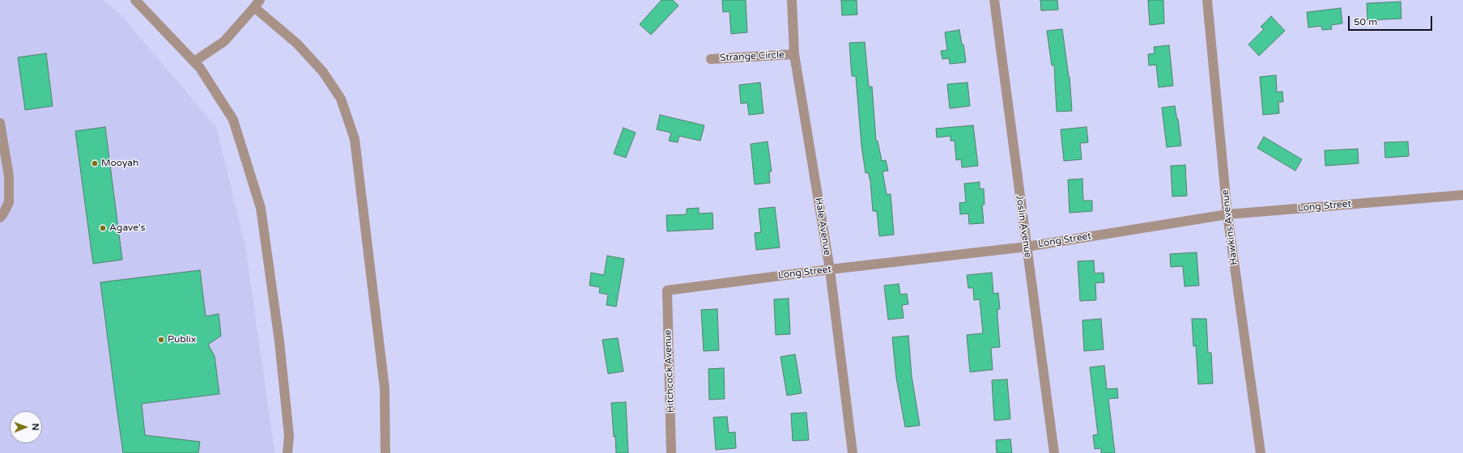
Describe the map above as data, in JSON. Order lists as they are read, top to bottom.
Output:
{
  "streets": {
    "street": [
      "Strange Circle",
      "Long Street",
      "Hale Avenue",
      "Joslin Avenue",
      "Hawkins Avenue",
      "Hitchcock Avenue"
    ]
  },
  "crossings": [
    ["Strange Circle", "Hale Avenue"],
    ["Long Street", "Hale Avenue"],
    ["Long Street", "Joslin Avenue"],
    ["Long Street", "Hawkins Avenue"],
    ["Long Street", "Hitchcock Avenue"]
  ],
  "places": ["Mooyah", "Agave's", "Publix"],
  "scale_bar": "50 m",
  "north": "right"
}
